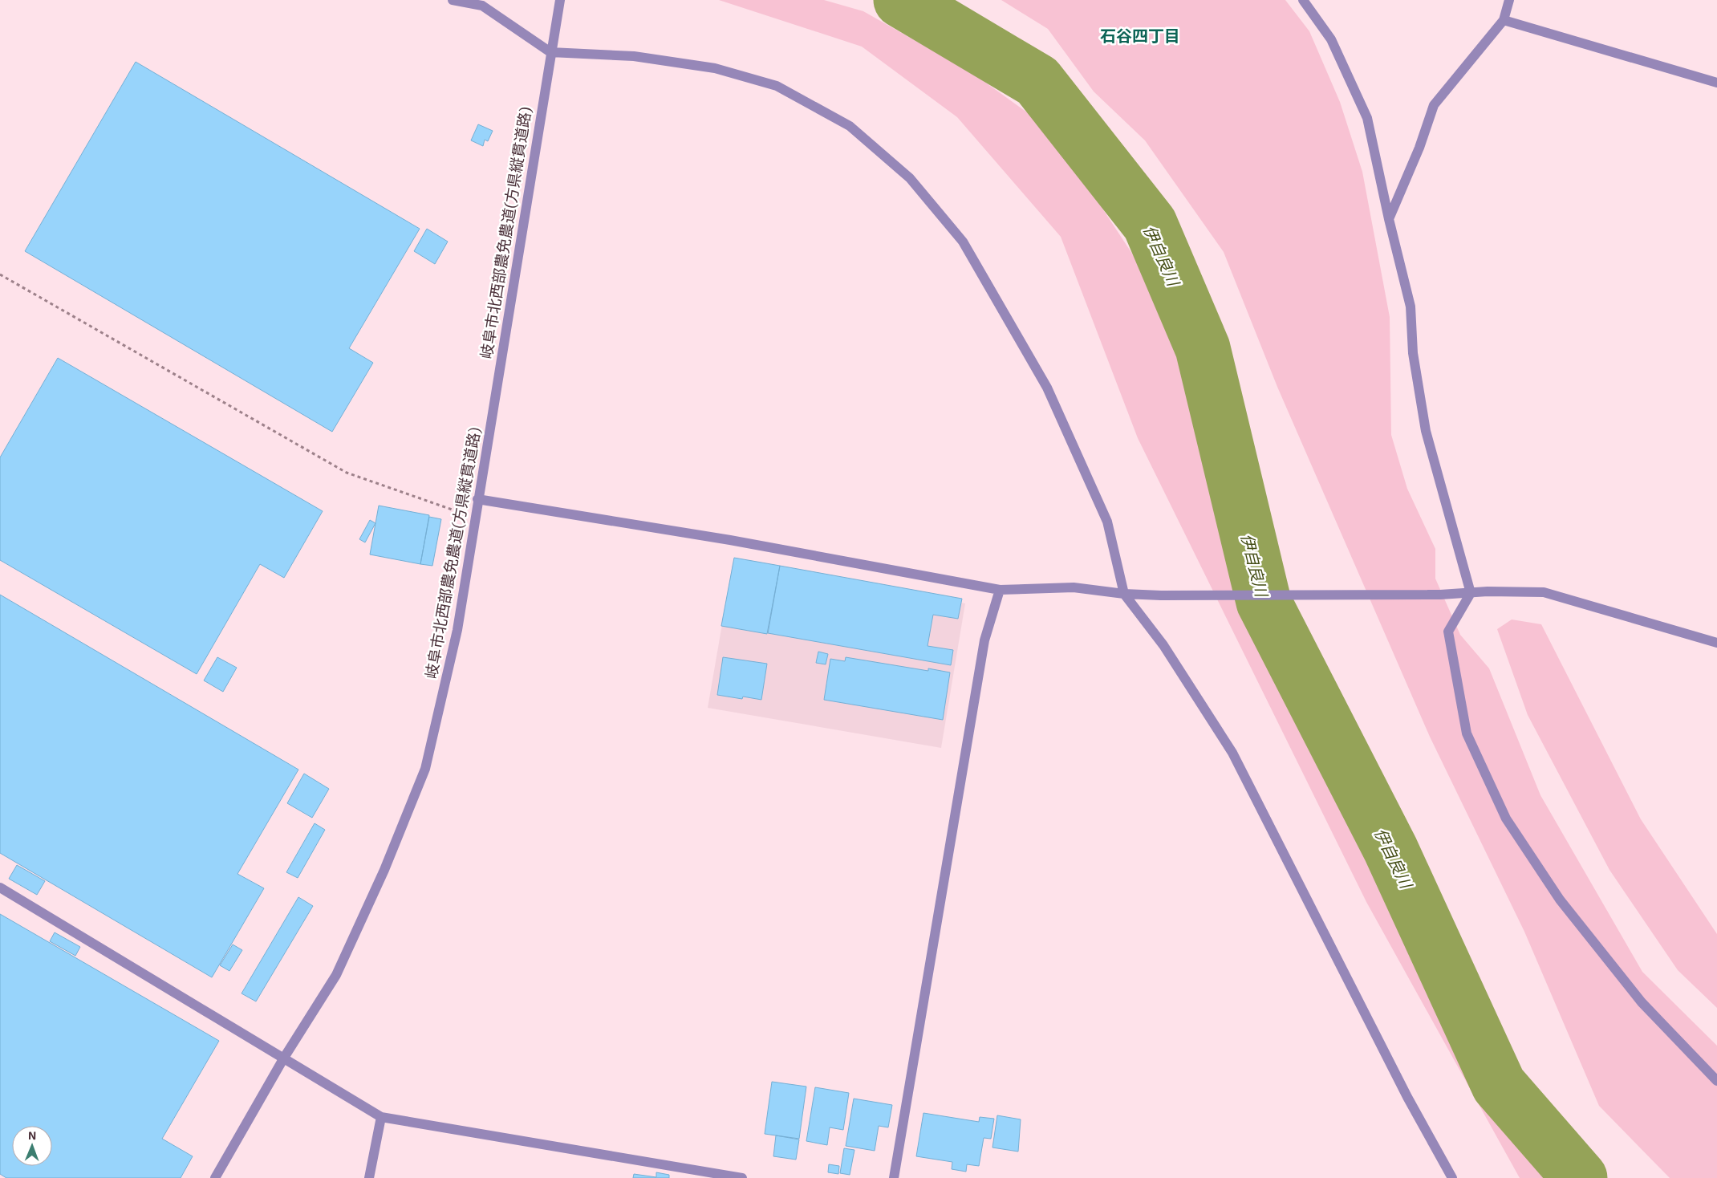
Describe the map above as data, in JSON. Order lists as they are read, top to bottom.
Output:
{
  "streets": {
    "street": ["岐阜市北西部農免農道(方県縦貫道路)"]
  },
  "districts": ["石谷四丁目"],
  "water": ["伊自良川"],
  "north": "top"
}
